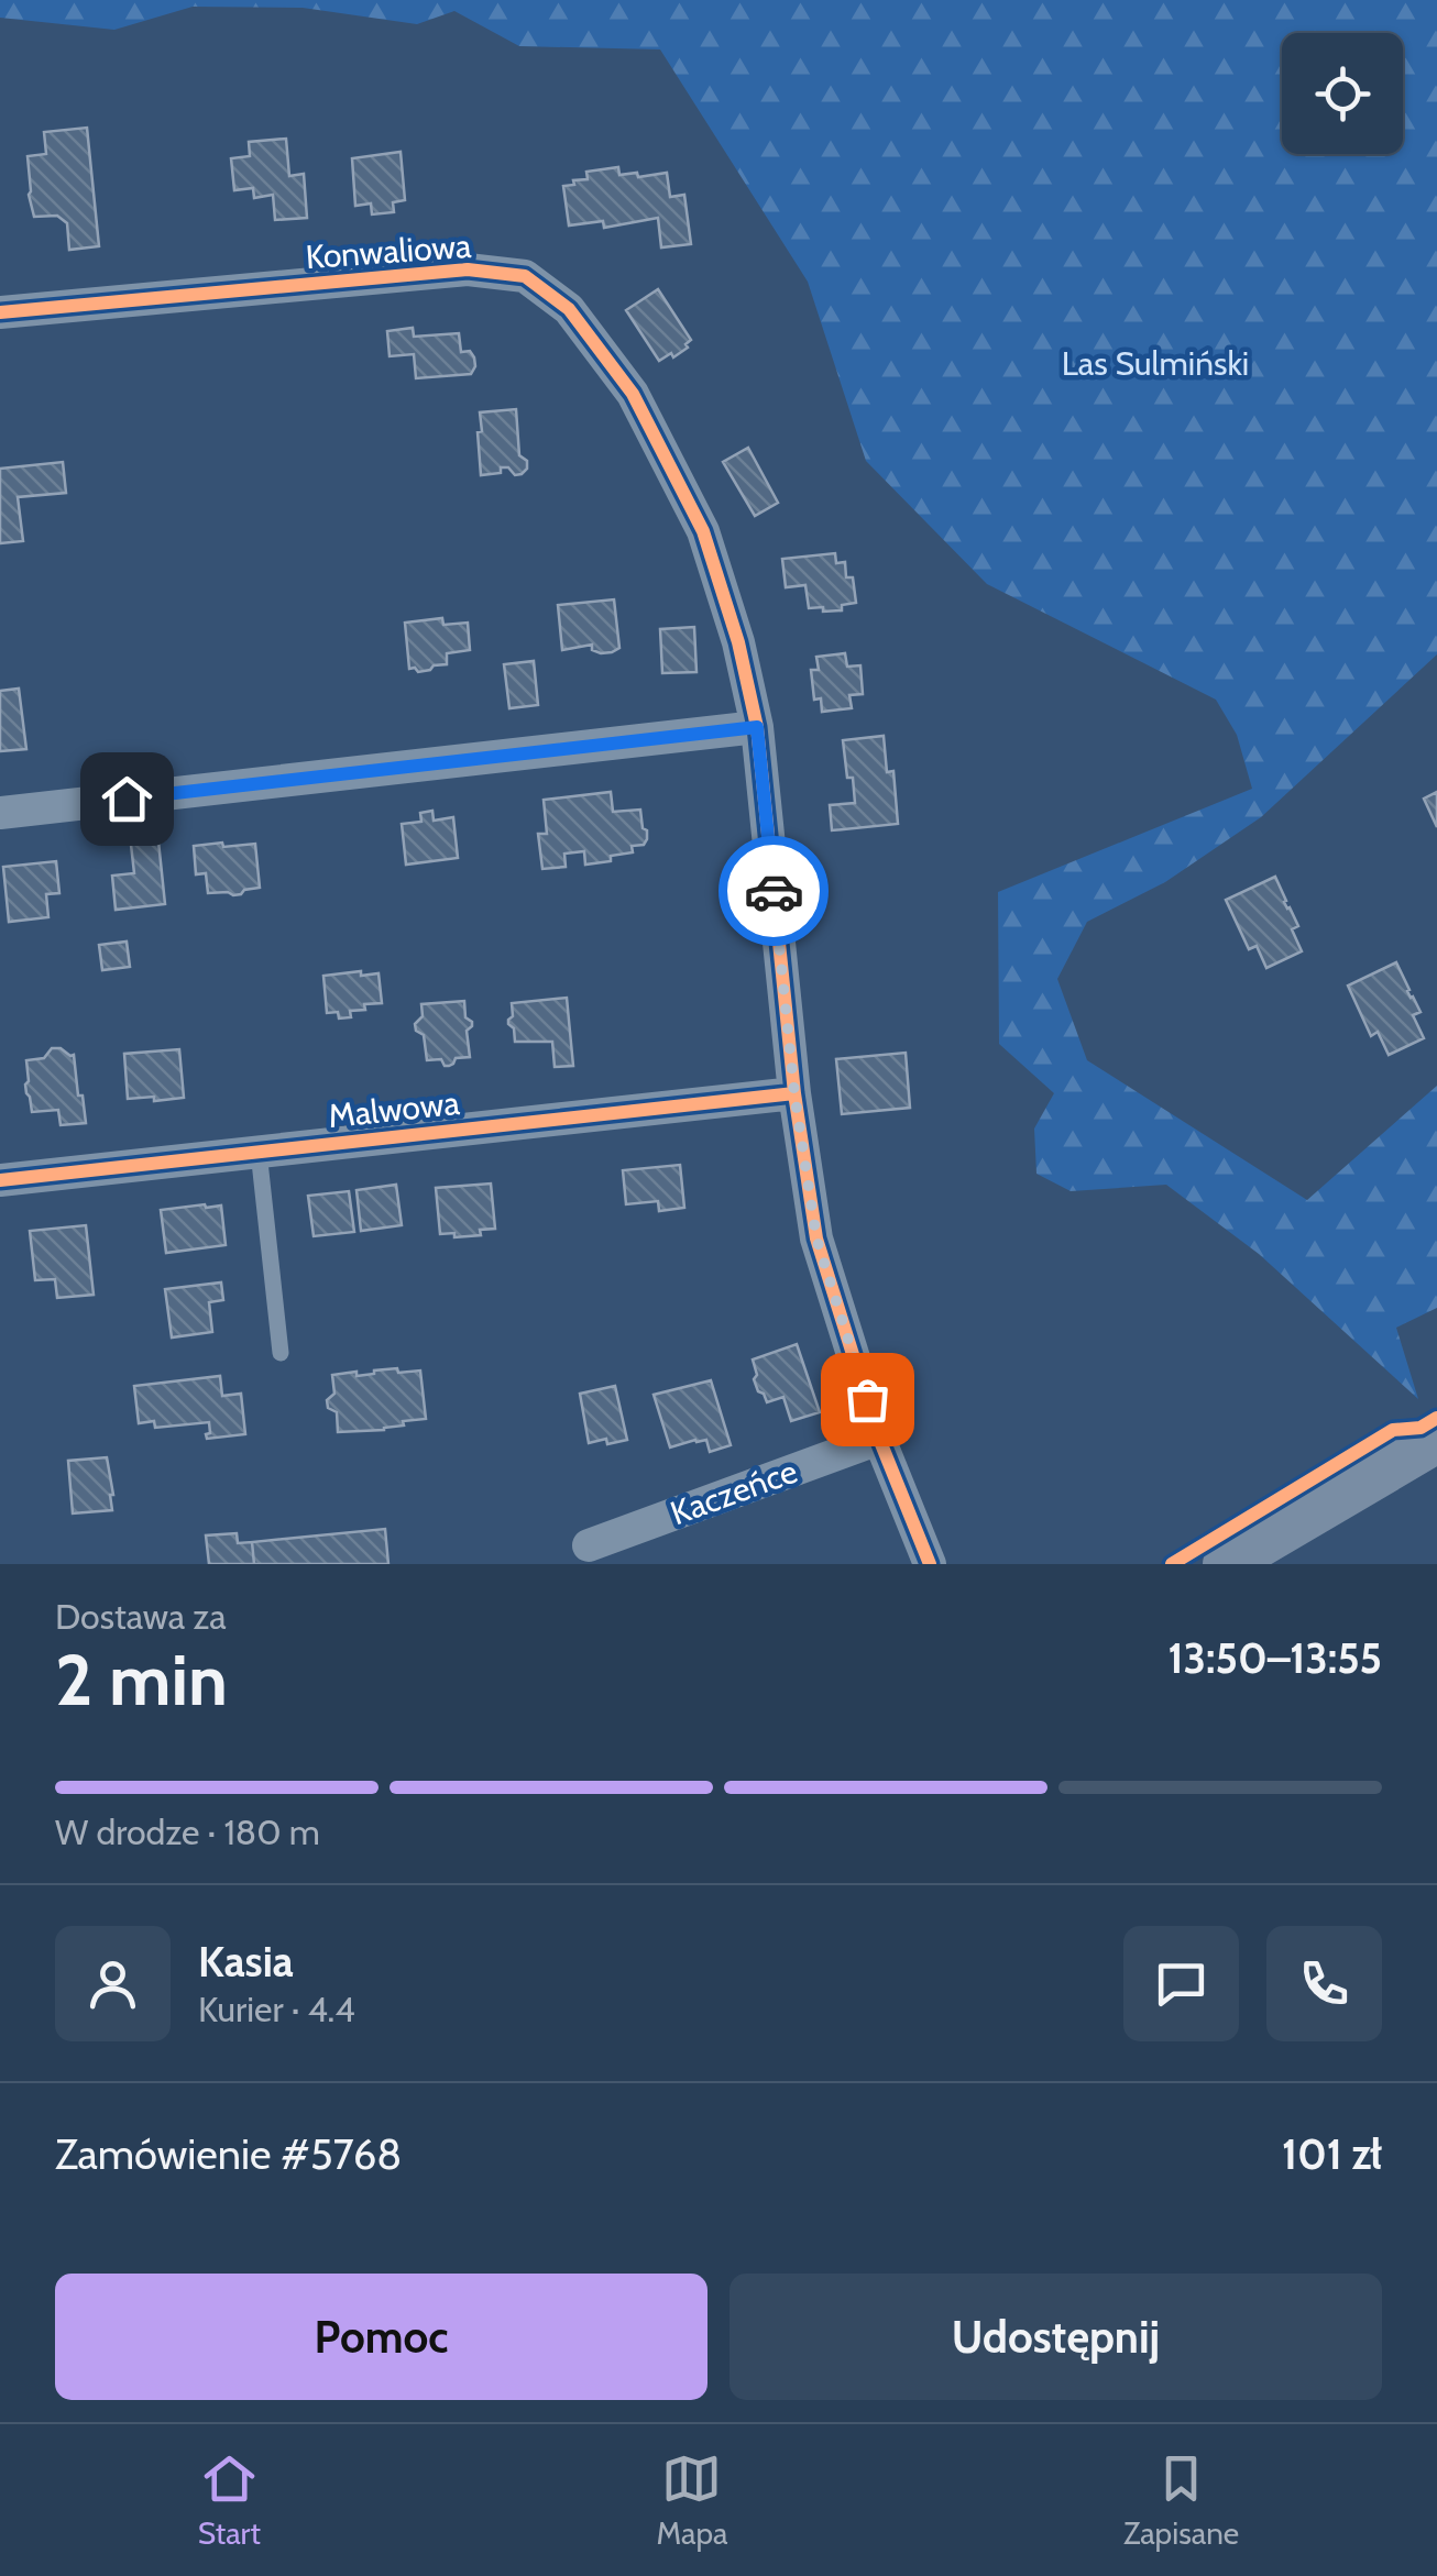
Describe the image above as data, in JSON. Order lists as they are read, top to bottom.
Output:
{
  "streets": {
    "street": ["Konwaliowa", "Malwowa", "Kaczeńce"]
  },
  "crossings": [
    ["Konwaliowa", "Malwowa"],
    ["Konwaliowa", "Kaczeńce"]
  ],
  "parks": ["Las Sulmiński"],
  "page": {
    "heading": ["2 min", "Dostawa za", "13:50–13:55"],
    "panel": [
      "Kasia",
      "Kurier · 4.4",
      "Zamówienie #5768",
      "101 zł"
    ],
    "bar": "W drodze · 180 m",
    "buttons": ["Pomoc", "Udostępnij"],
    "tabs": ["Start", "Mapa", "Zapisane"]
  }
}
